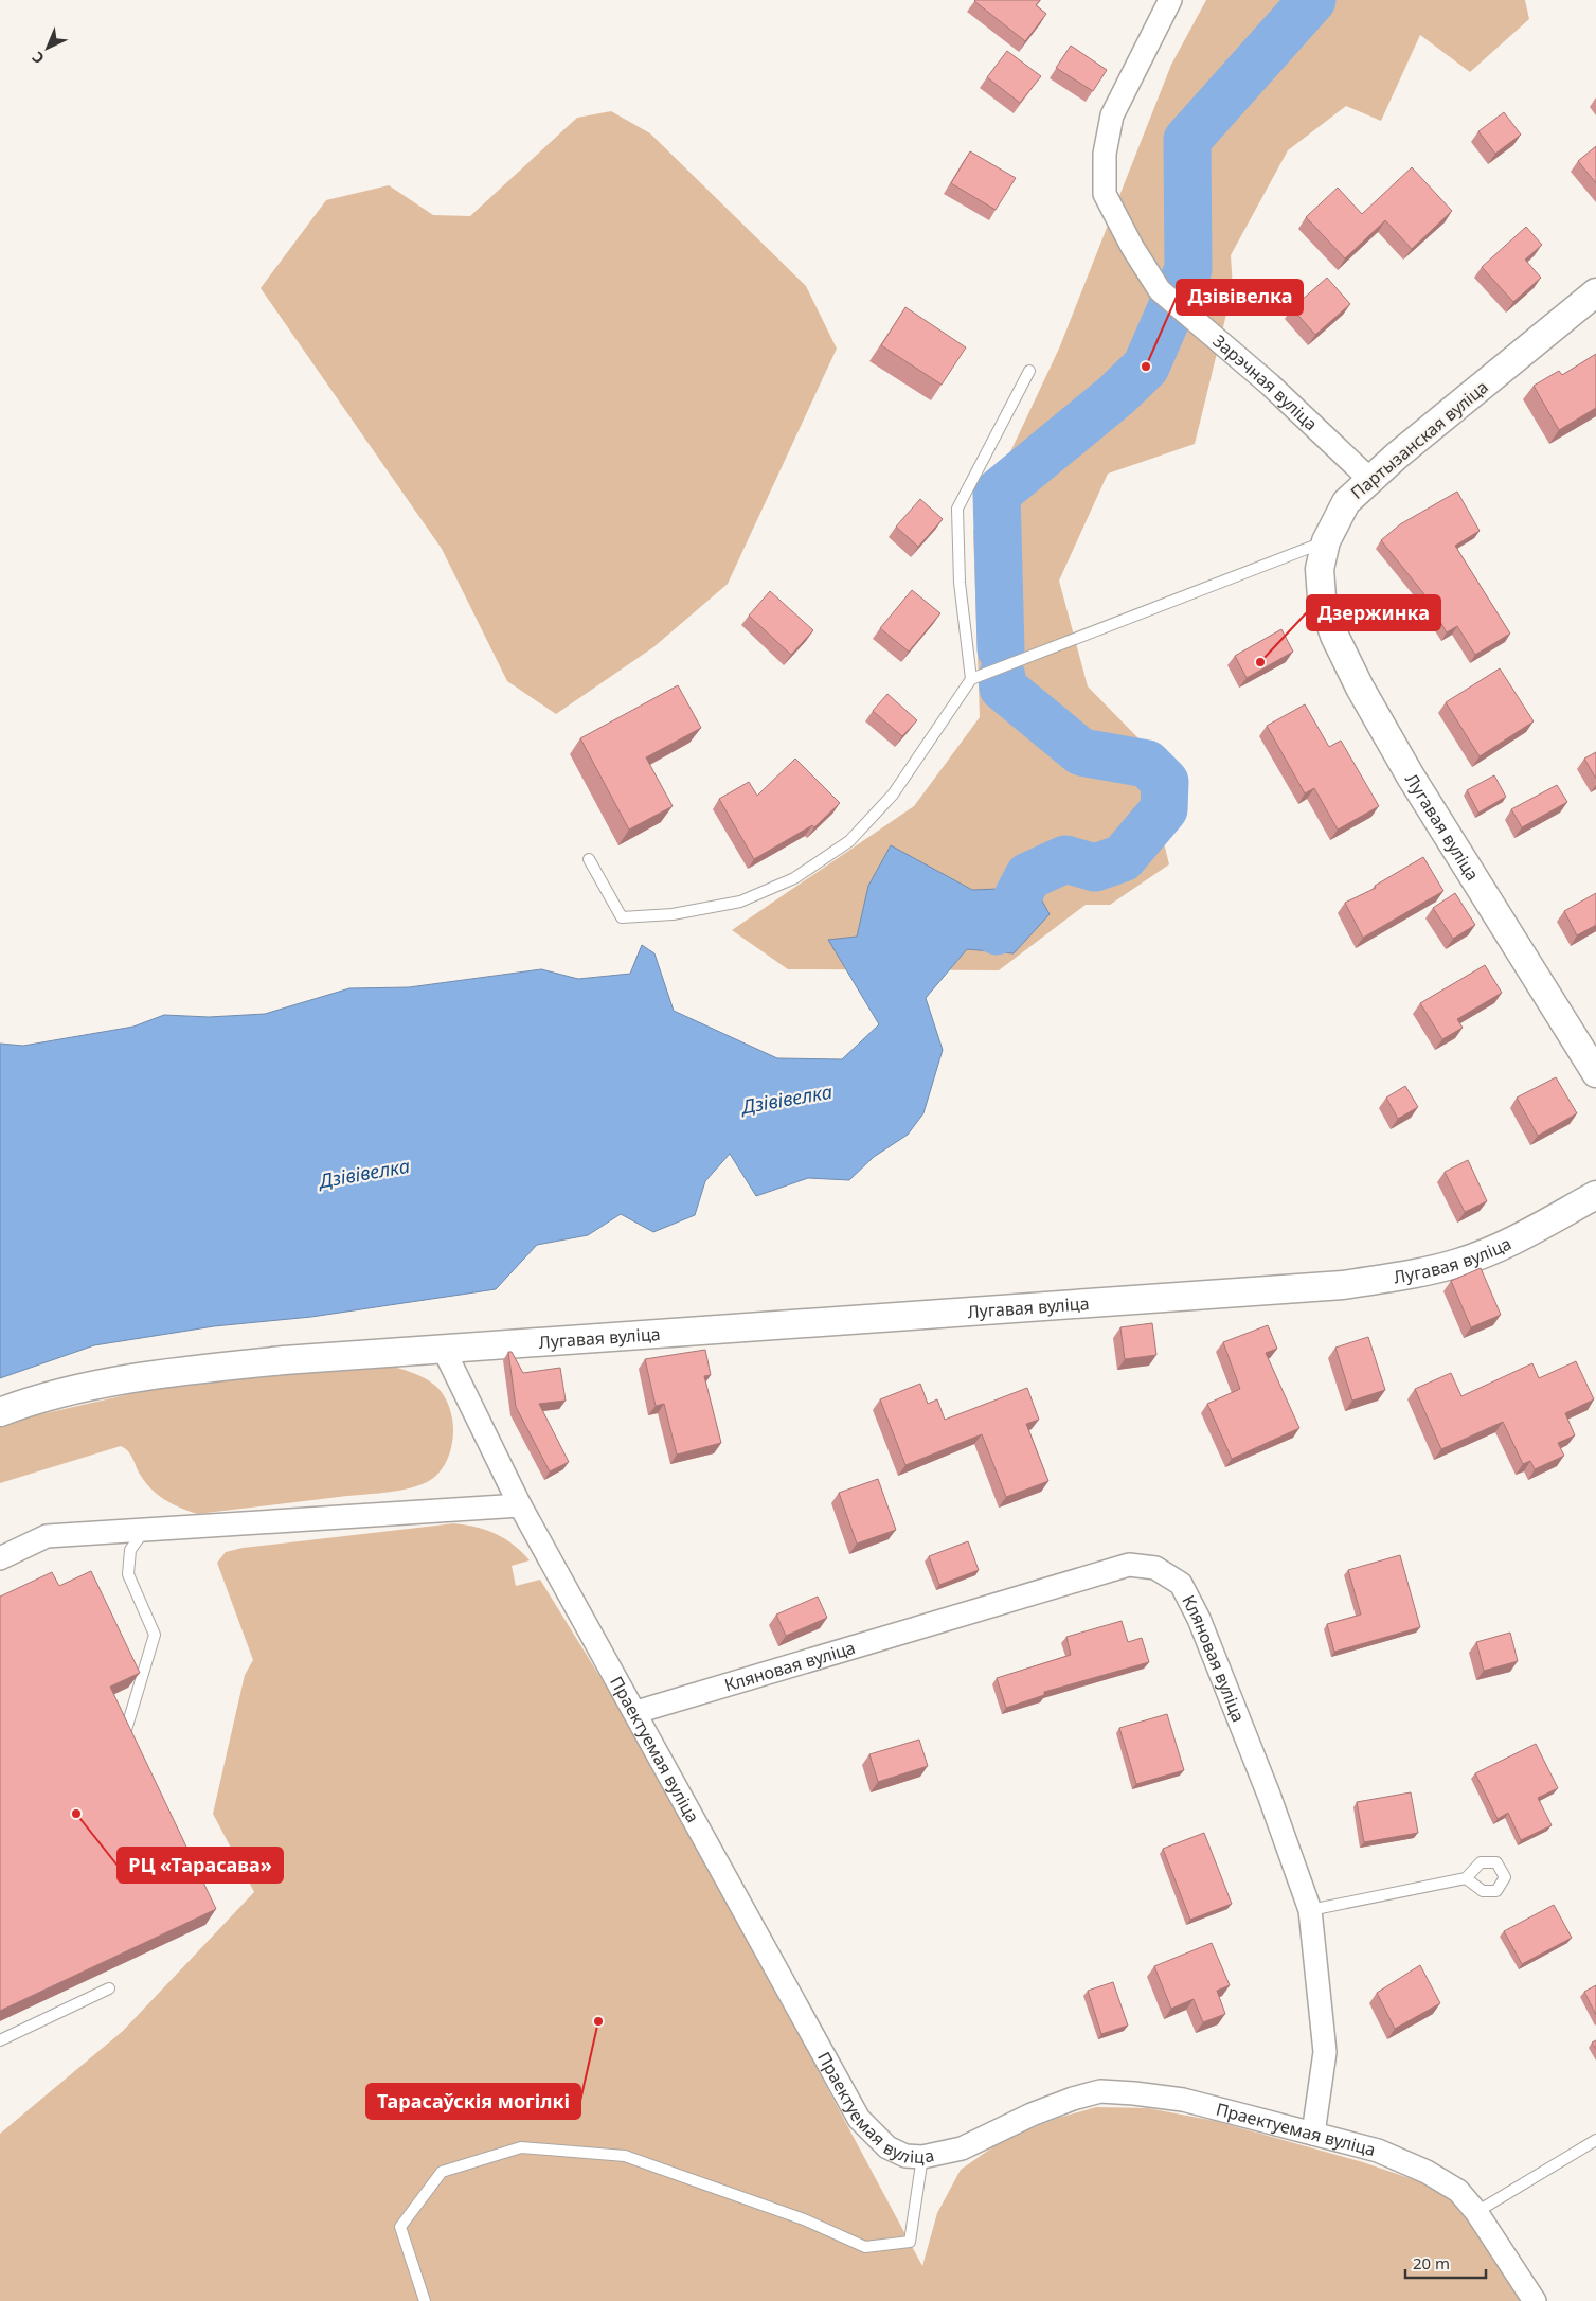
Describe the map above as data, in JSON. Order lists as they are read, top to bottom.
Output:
{
  "streets": {
    "street": [
      "Зарэчная вуліца",
      "Партызанская вуліца",
      "Лугавая вуліца",
      "Кляновая вуліца",
      "Праектуемая вуліца"
    ]
  },
  "crossings": [
    ["Зарэчная вуліца", "Партызанская вуліца"],
    ["Партызанская вуліца", "Лугавая вуліца"],
    ["Лугавая вуліца", "Праектуемая вуліца"],
    ["Кляновая вуліца", "Праектуемая вуліца"]
  ],
  "water": ["Дзівівелка"],
  "places": [
    "Дзівівелка",
    "Дзержинка",
    "РЦ «Тарасава»",
    "Тарасаўскія могілкі"
  ],
  "scale_bar": "20 m",
  "north": "bottom left"
}
